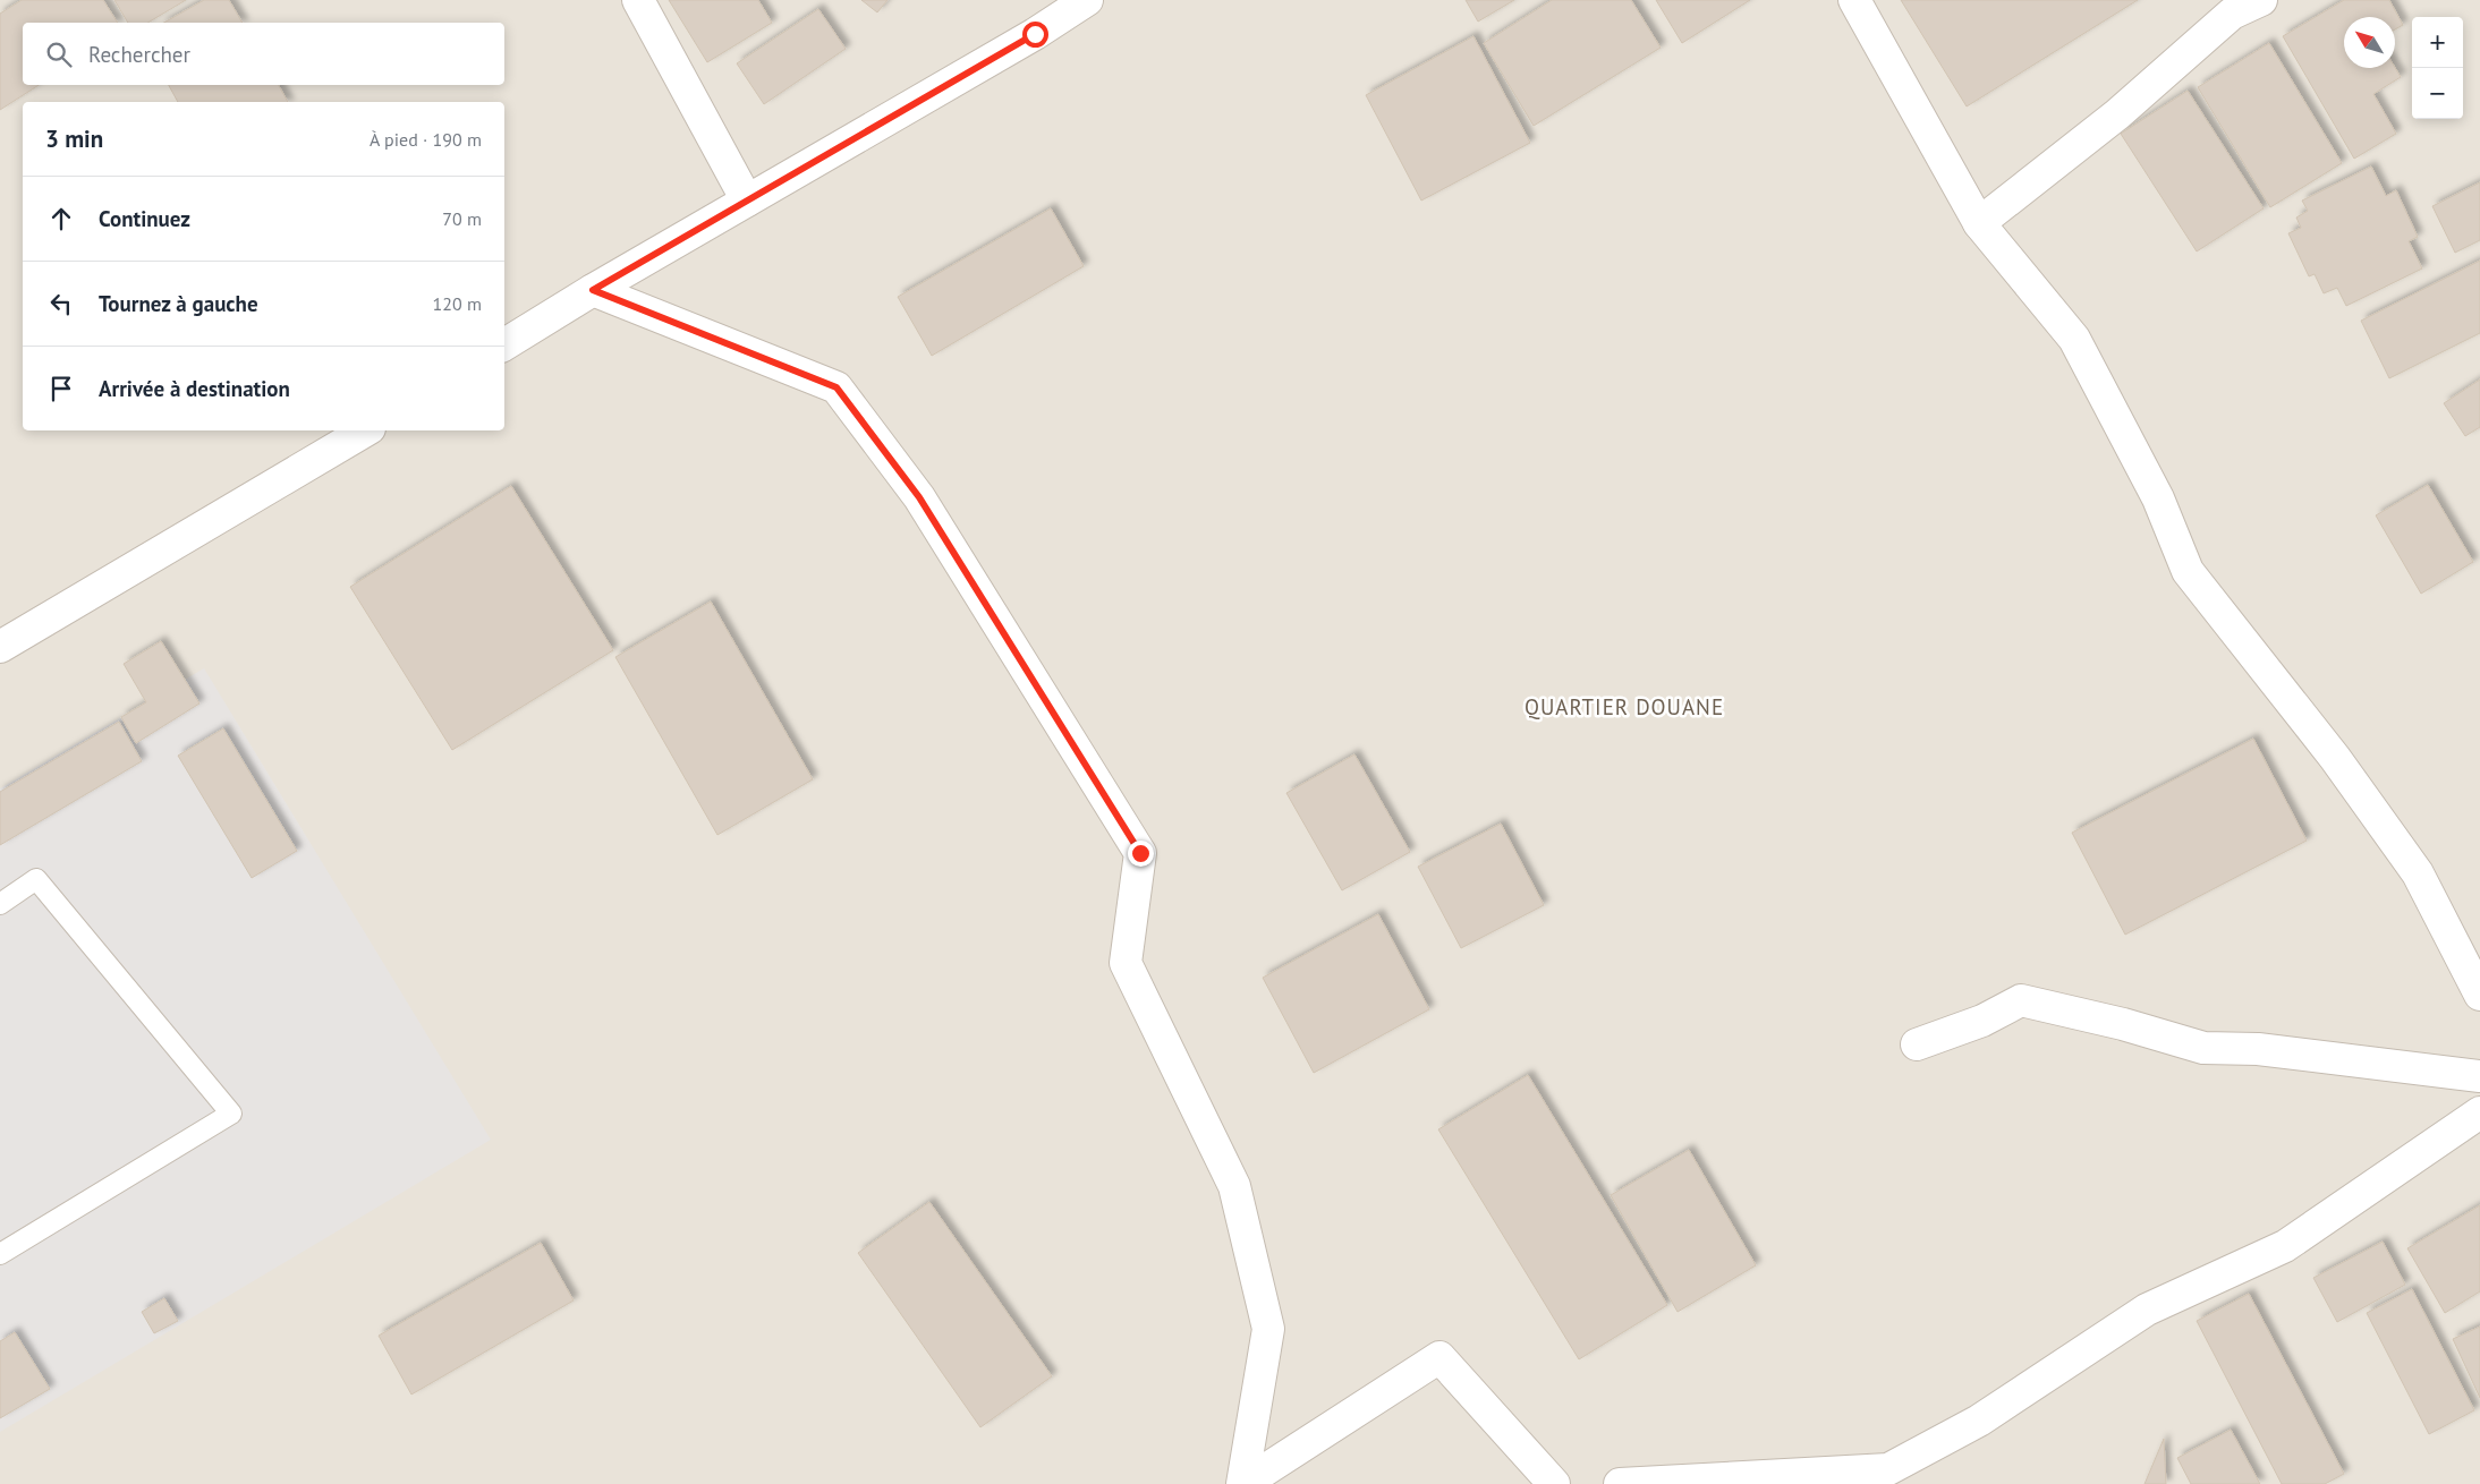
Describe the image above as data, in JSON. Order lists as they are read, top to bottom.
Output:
{
  "districts": ["QUARTIER DOUANE"],
  "north": "top left",
  "page": {
    "map_buttons": ["+", "−"],
    "search": "Rechercher",
    "heading": ["3 min", "À pied · 190 m"],
    "list": [
      ["Continuez", "70 m"],
      ["Tournez à gauche", "120 m"],
      "Arrivée à destination"
    ]
  }
}
